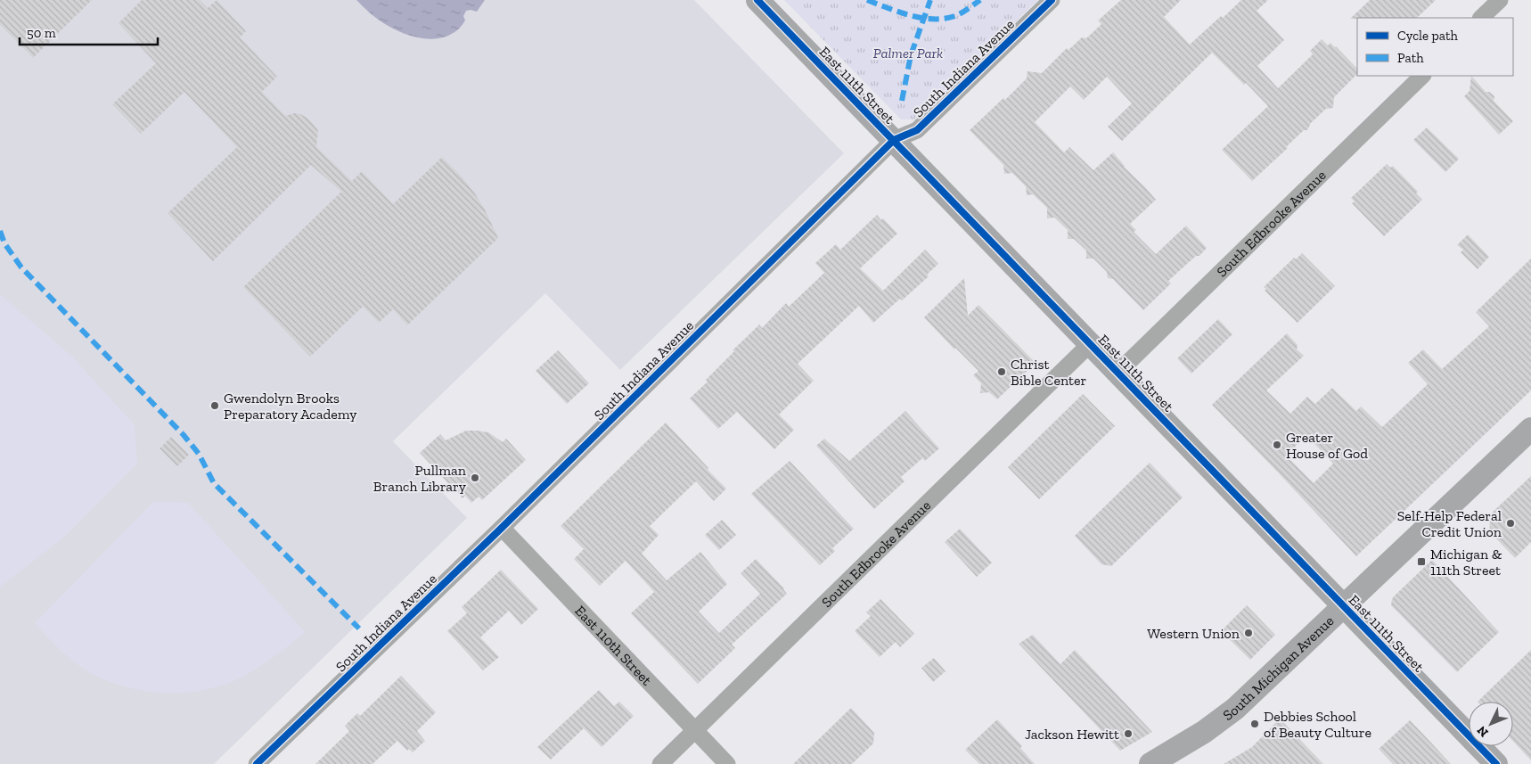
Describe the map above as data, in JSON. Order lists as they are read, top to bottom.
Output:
{
  "streets": {
    "main road": ["East 111th Street", "South Michigan Avenue"],
    "street": ["South Indiana Avenue", "South Edbrooke Avenue", "East 110th Street"]
  },
  "crossings": [
    ["South Indiana Avenue", "East 111th Street"],
    ["South Indiana Avenue", "East 110th Street"],
    ["East 111th Street", "South Edbrooke Avenue"],
    ["East 111th Street", "South Michigan Avenue"],
    ["South Edbrooke Avenue", "East 110th Street"]
  ],
  "parks": ["Palmer Park"],
  "places": {
    "other": [
      "Christ Bible Center",
      "Gwendolyn Brooks Preparatory Academy",
      "Greater House of God",
      "Pullman Branch Library",
      "Self-Help Federal Credit Union",
      "Western Union",
      "Debbies School of Beauty Culture",
      "Jackson Hewitt"
    ],
    "transit": ["Michigan & 111th Street"]
  },
  "legend": ["Cycle path", "Path"],
  "scale_bar": "50 m",
  "north": "bottom left"
}
